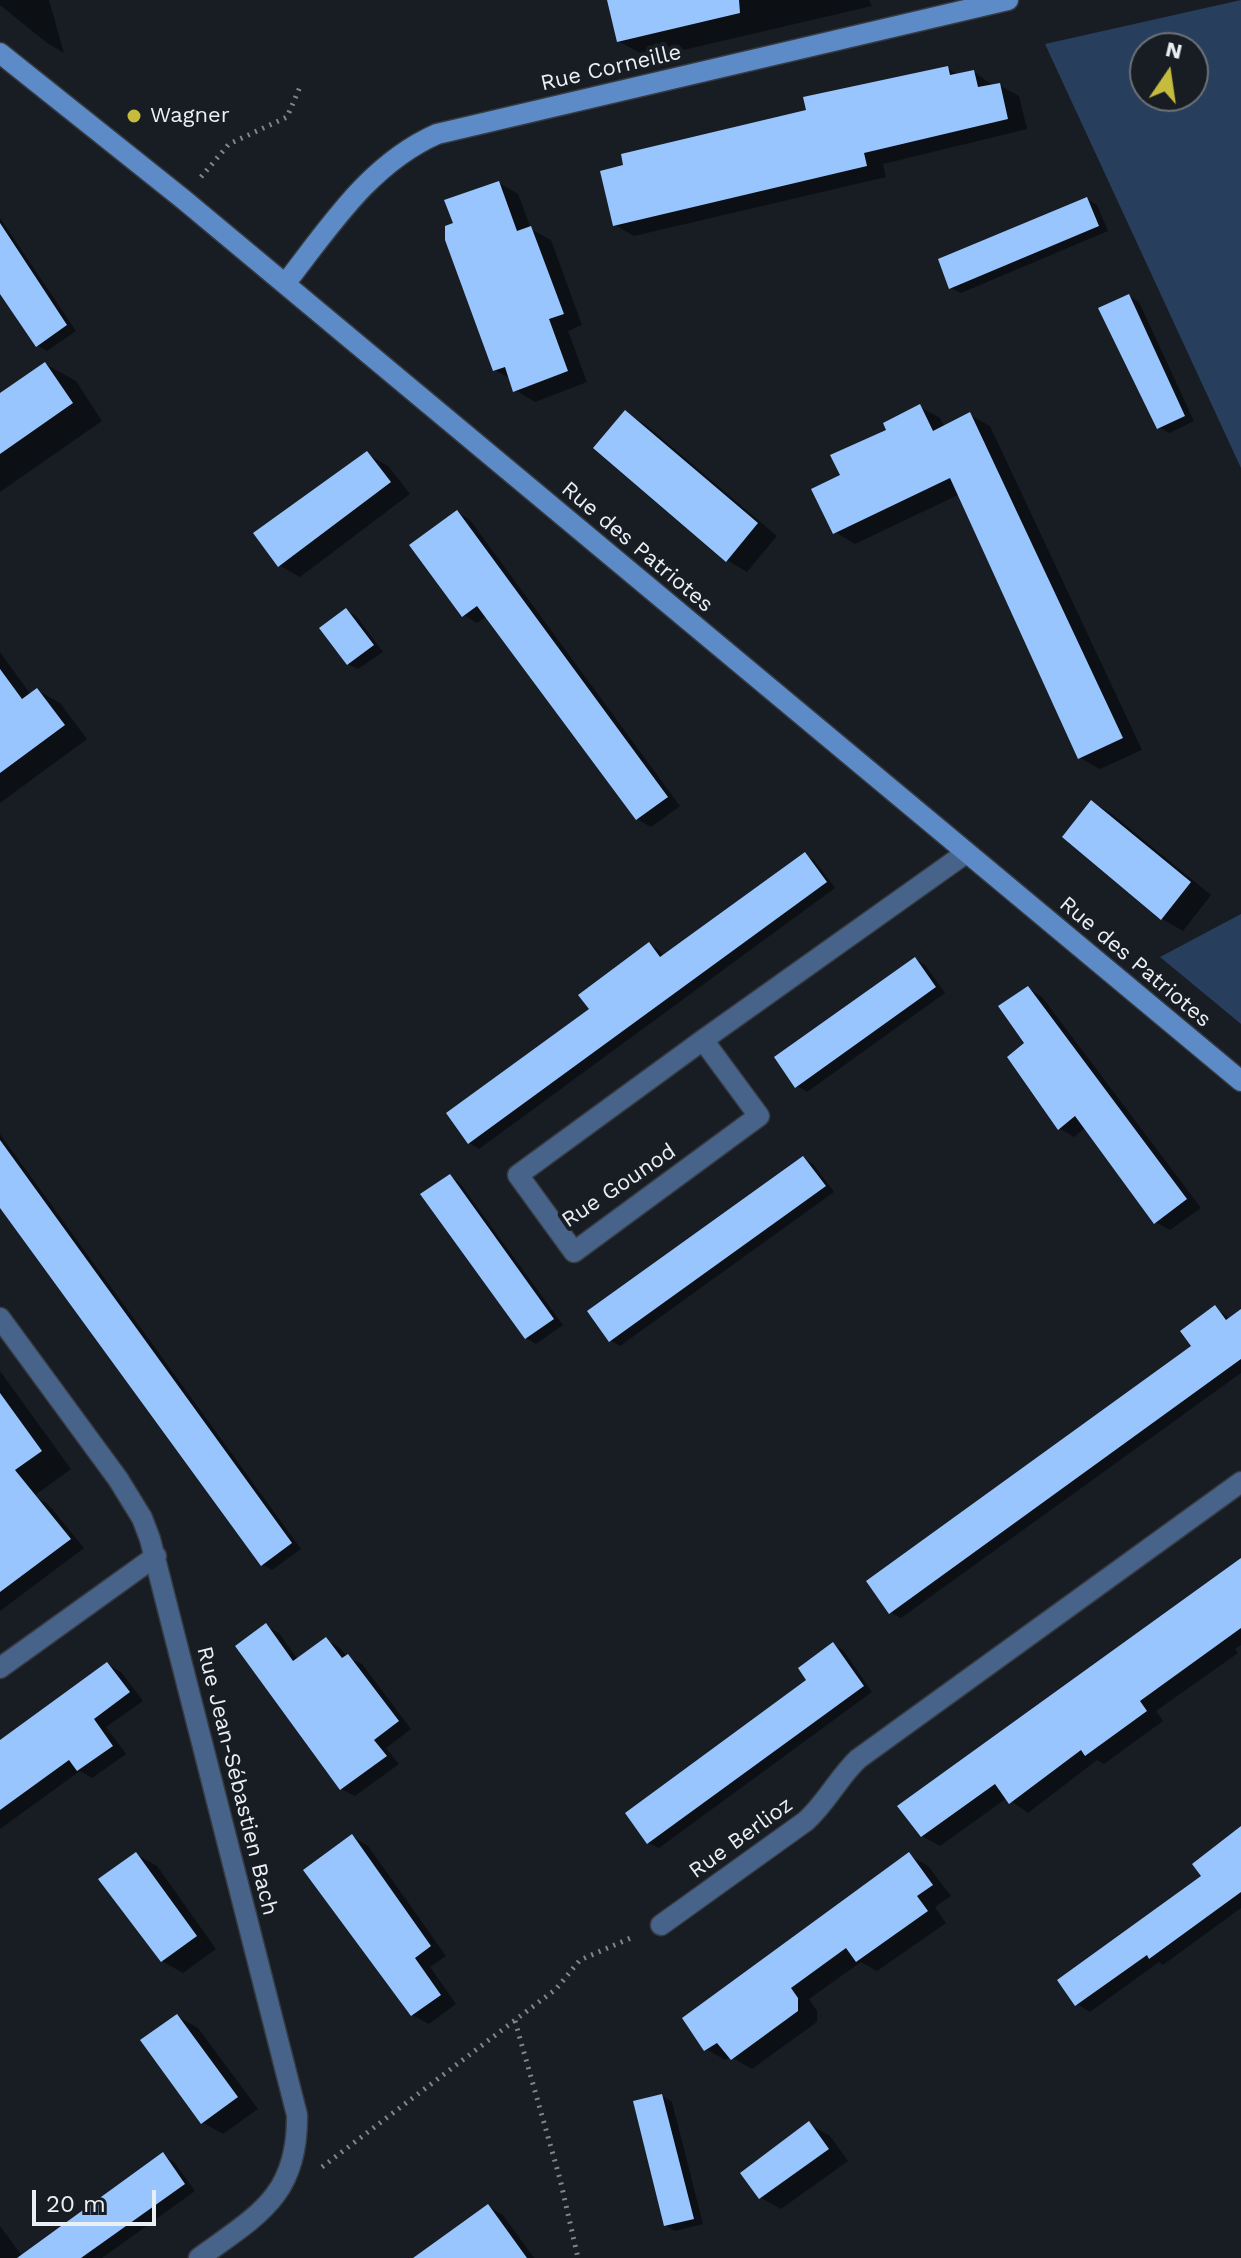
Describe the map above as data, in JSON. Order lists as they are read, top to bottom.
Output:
{
  "streets": {
    "street": [
      "Rue Corneille",
      "Rue des Patriotes",
      "Rue Gounod",
      "Rue Jean-Sébastien Bach",
      "Rue Berlioz"
    ]
  },
  "crossings": [
    ["Rue Corneille", "Rue des Patriotes"],
    ["Rue des Patriotes", "Rue Gounod"]
  ],
  "places": ["Wagner"],
  "scale_bar": "20 m",
  "north": "top"
}
